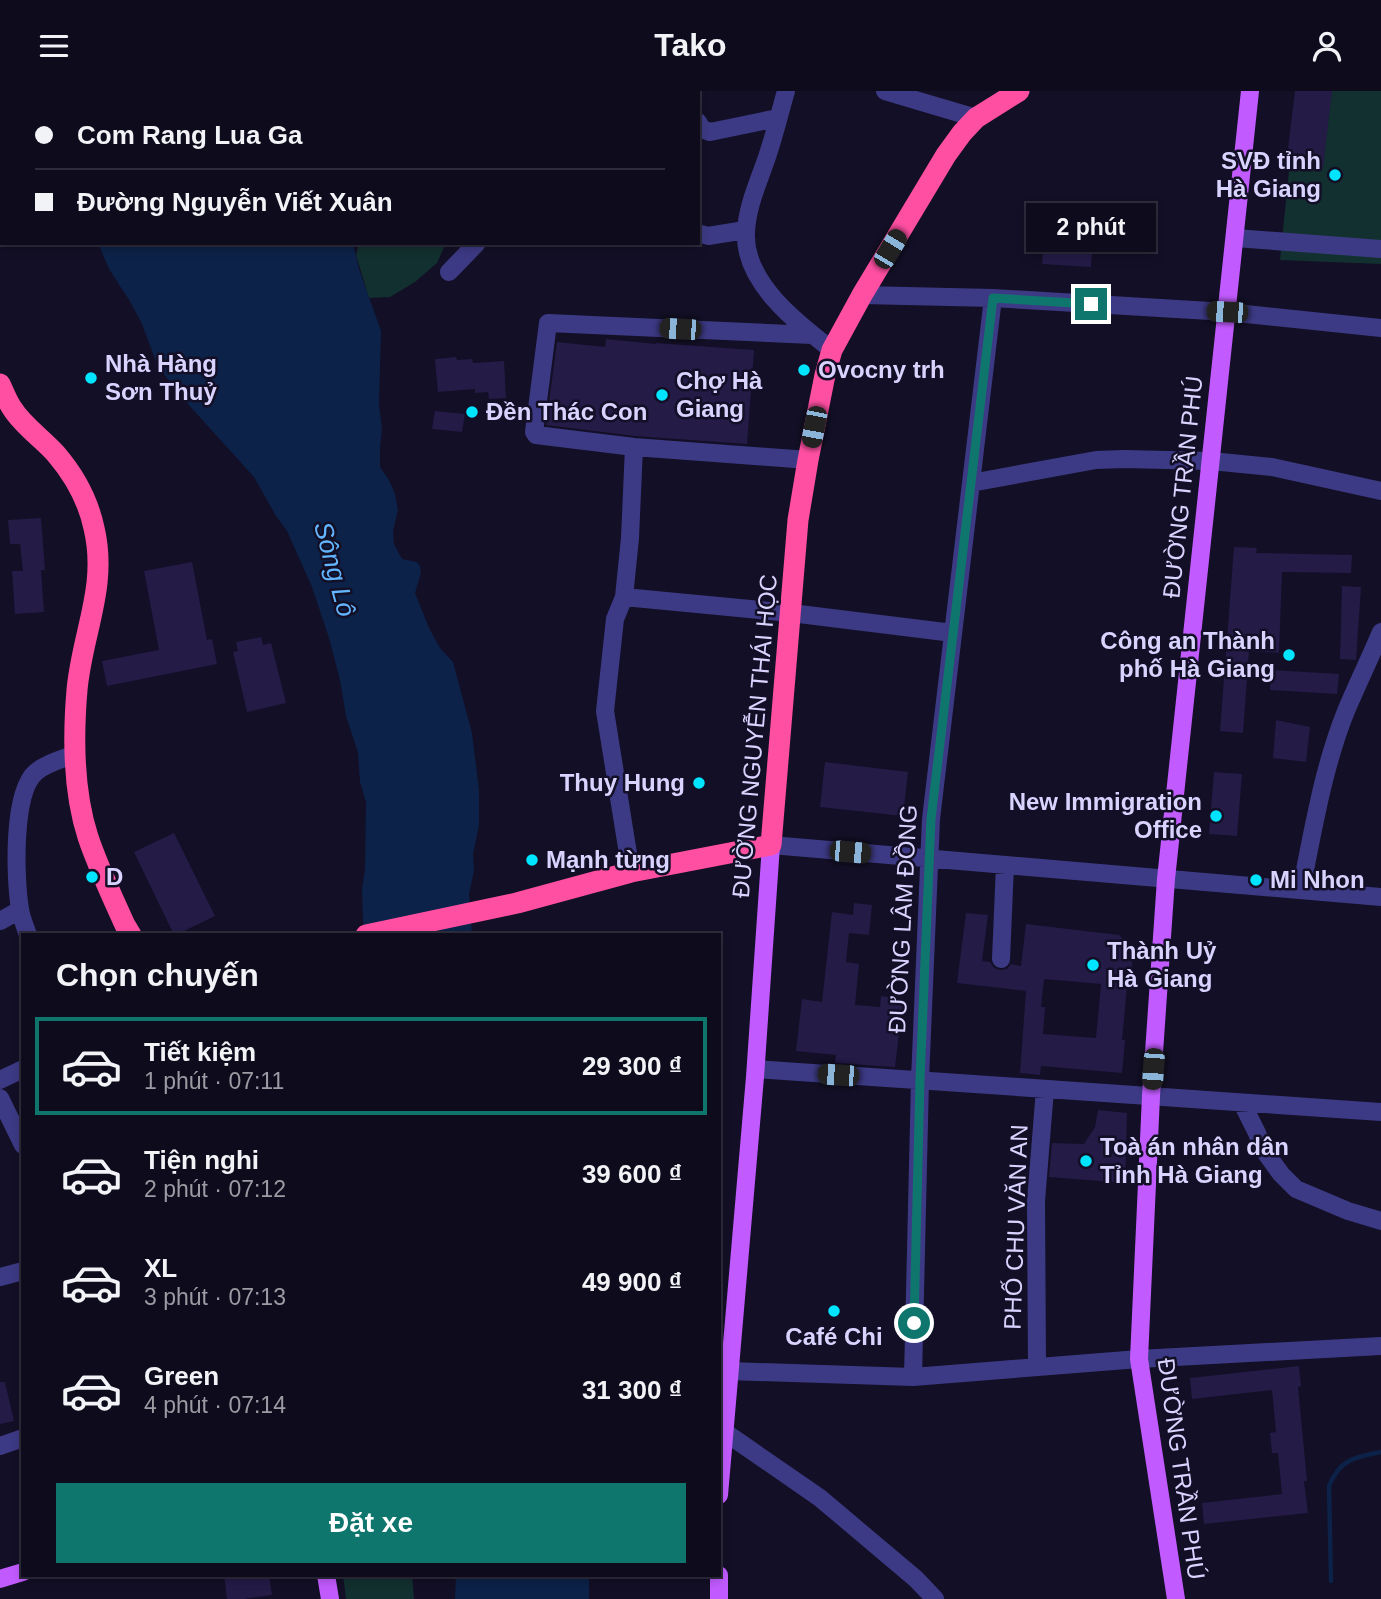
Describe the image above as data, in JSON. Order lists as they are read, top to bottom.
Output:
{
  "streets": {
    "highway": ["ĐƯỜNG NGUYỄN THÁI HỌC"],
    "main road": ["ĐƯỜNG TRẦN PHÚ"],
    "street": ["ĐƯỜNG LÂM ĐỒNG", "PHỐ CHU VĂN AN"]
  },
  "water": ["Sông Lô"],
  "places": [
    "SVĐ tỉnh Hà Giang",
    "Ovocny trh",
    "Nhà Hàng Sơn Thuỷ",
    "Chợ Hà Giang",
    "Đền Thác Con",
    "Công an Thành phố Hà Giang",
    "Thuy Hung",
    "New Immigration Office",
    "Mạnh từng",
    "D",
    "Mi Nhon",
    "Thành Uỷ Hà Giang",
    "Toà án nhân dân Tỉnh Hà Giang",
    "Café Chi"
  ],
  "page": {
    "header": "Tako",
    "banner": ["Com Rang Lua Ga", "Đường Nguyễn Viết Xuân"],
    "bubble": "2 phút",
    "heading": "Chọn chuyến",
    "list": [
      {
        "name": "Tiết kiệm",
        "note": "1 phút · 07:11",
        "value": "29 300 ₫"
      },
      {
        "name": "Tiện nghi",
        "note": "2 phút · 07:12",
        "value": "39 600 ₫"
      },
      {
        "name": "XL",
        "note": "3 phút · 07:13",
        "value": "49 900 ₫"
      },
      {
        "name": "Green",
        "note": "4 phút · 07:14",
        "value": "31 300 ₫"
      }
    ],
    "buttons": "Đặt xe"
  }
}
